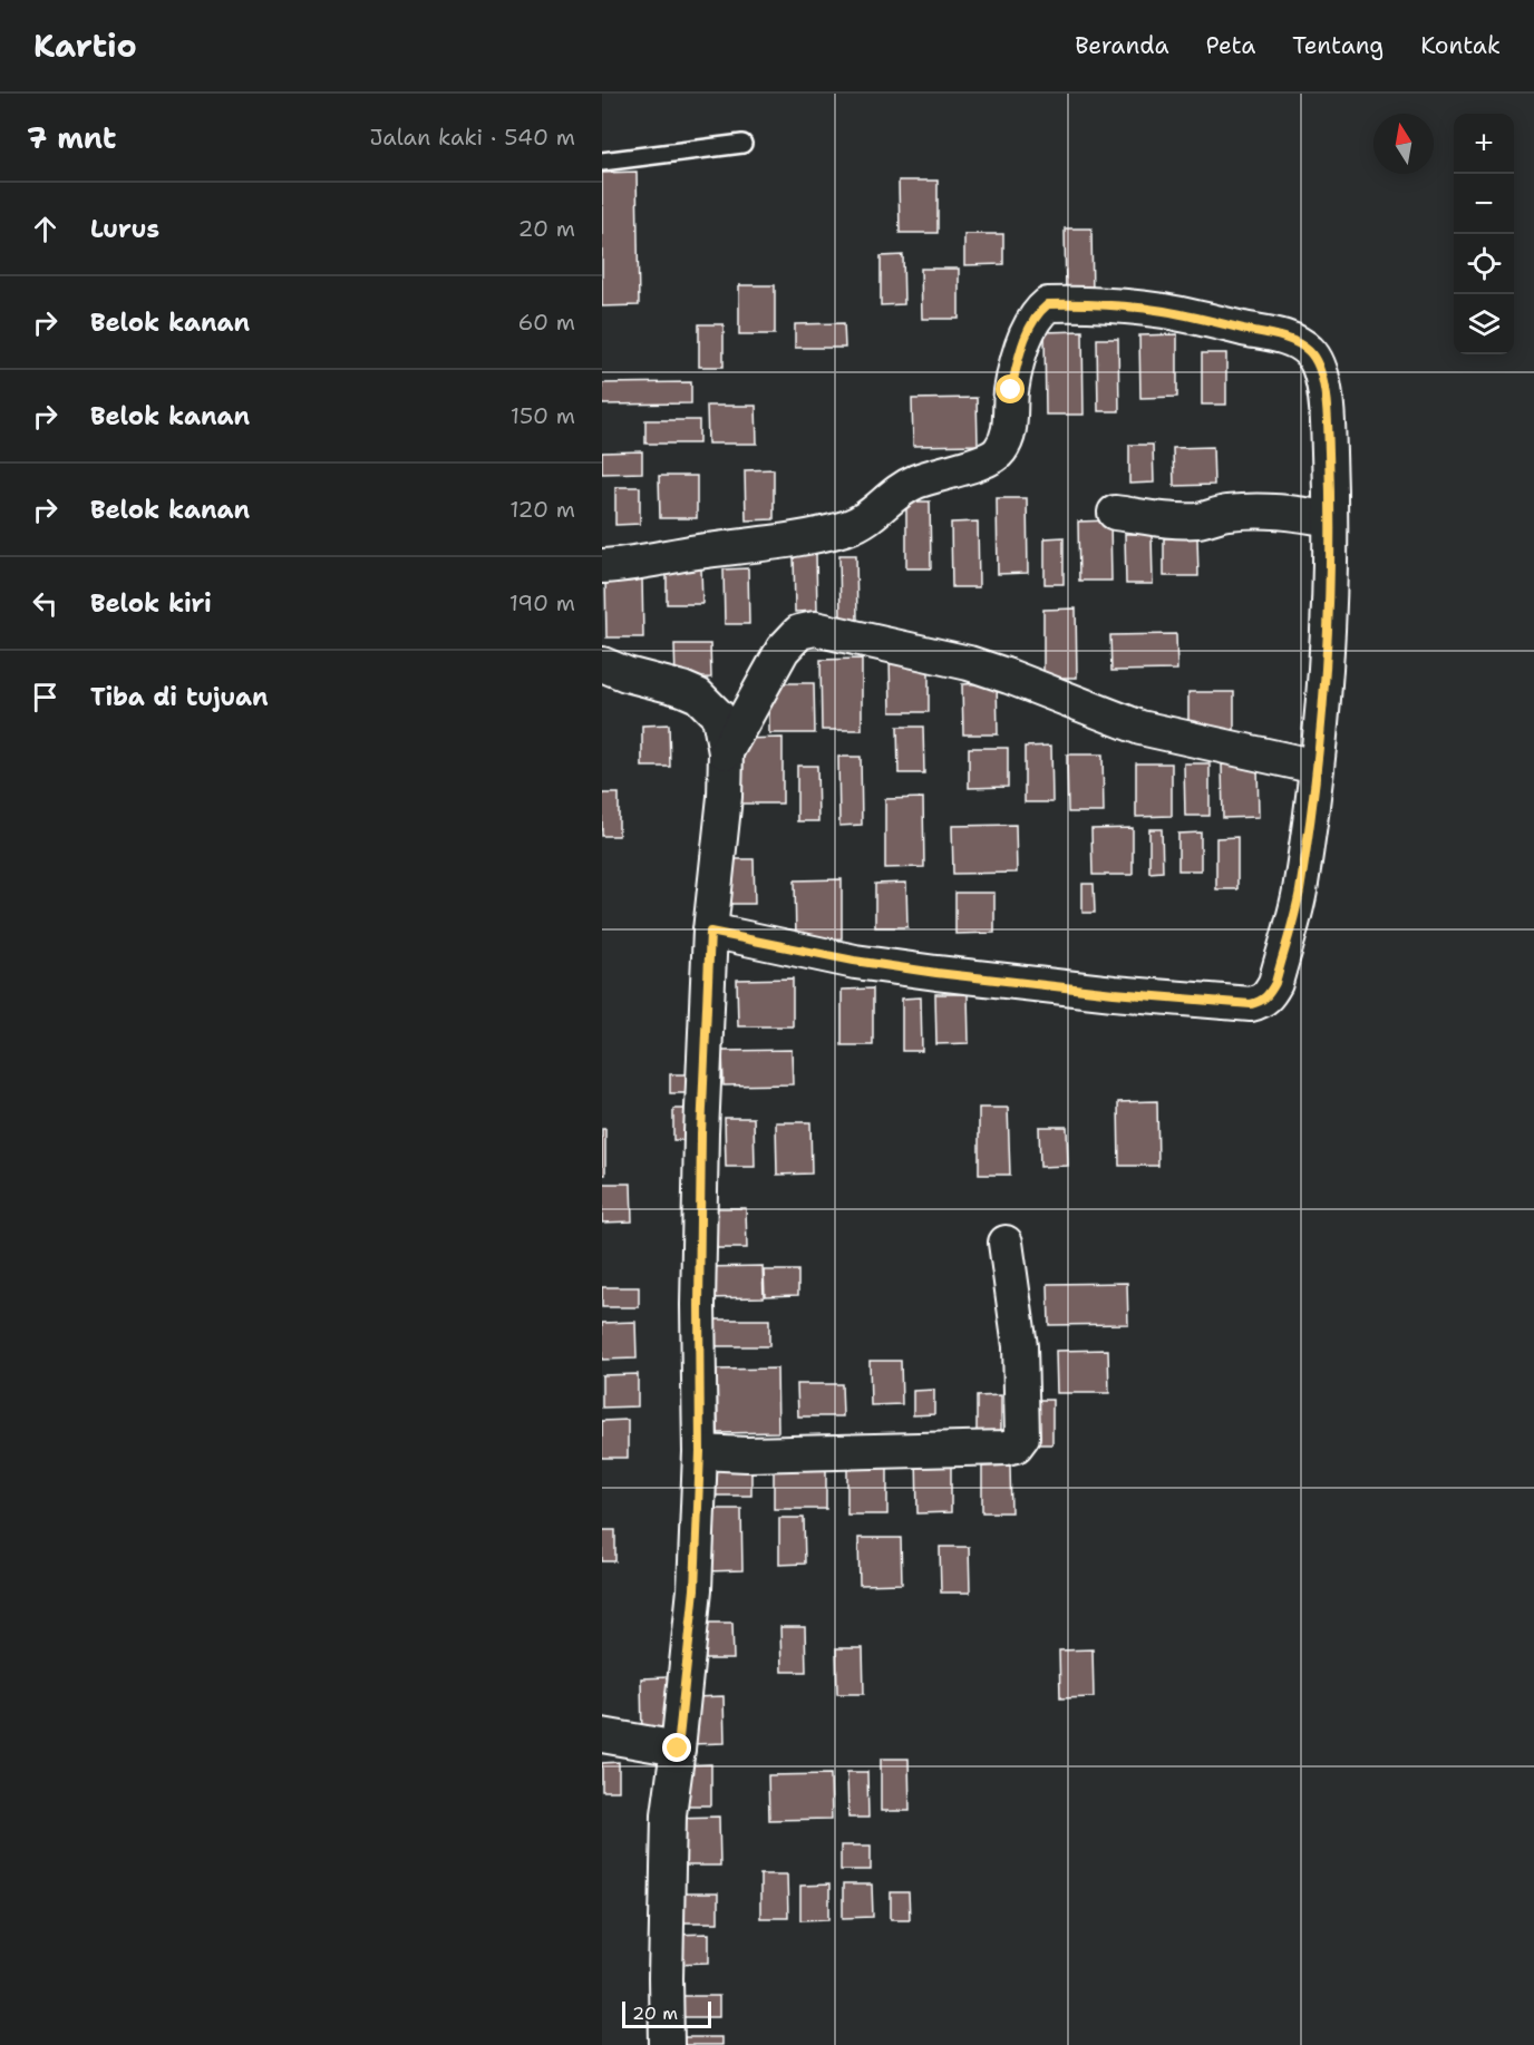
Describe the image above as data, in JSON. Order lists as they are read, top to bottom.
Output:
{
  "scale_bar": "20 m",
  "north": "top",
  "page": {
    "header": "Kartio",
    "nav": [
      "Beranda",
      "Peta",
      "Tentang",
      "Kontak"
    ],
    "heading": ["7 mnt", "Jalan kaki · 540 m"],
    "map_buttons": ["+", "−"],
    "list": [
      ["Lurus", "20 m"],
      ["Belok kanan", "60 m"],
      ["Belok kanan", "150 m"],
      ["Belok kanan", "120 m"],
      ["Belok kiri", "190 m"],
      "Tiba di tujuan"
    ],
    "scale": "20 m"
  }
}
